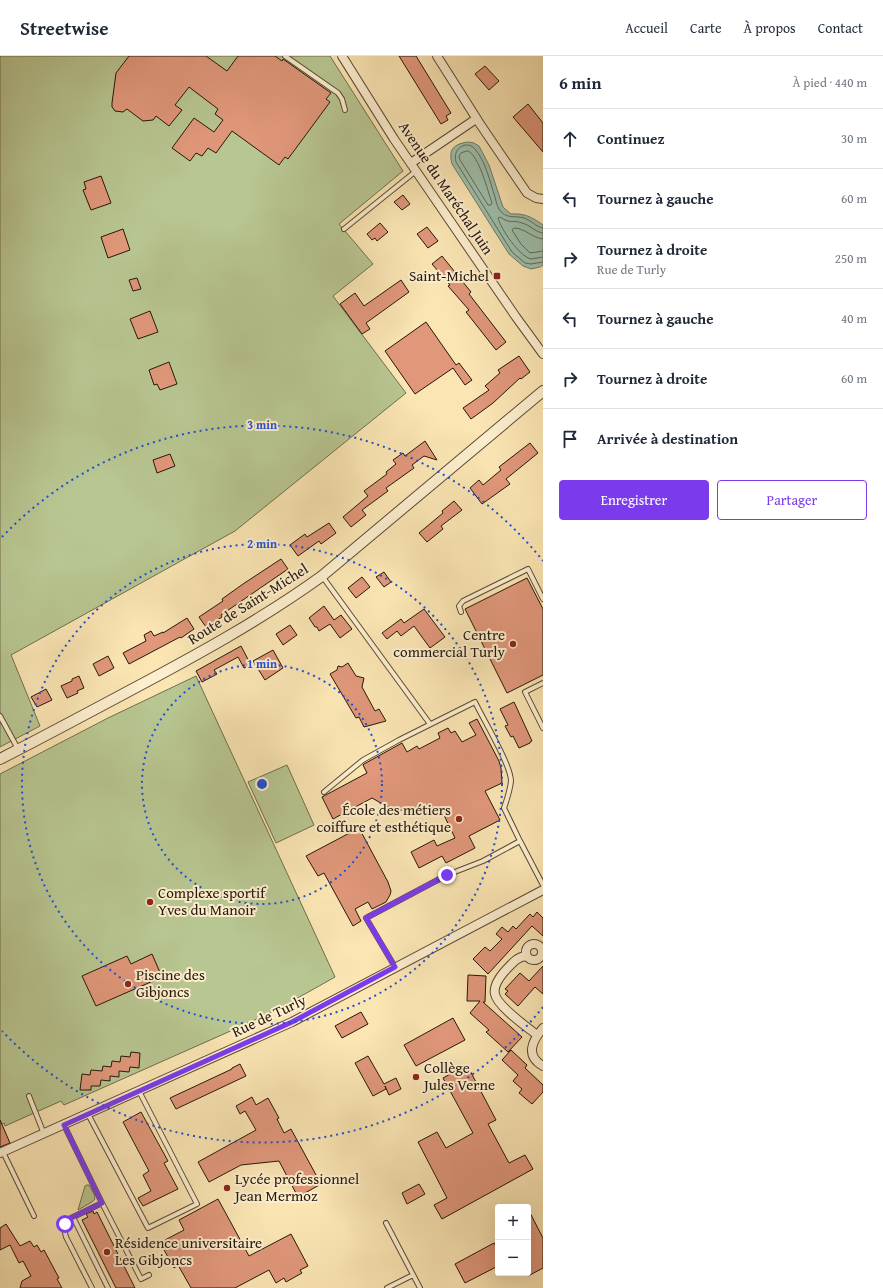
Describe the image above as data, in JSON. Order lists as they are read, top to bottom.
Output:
{
  "streets": {
    "street": ["Avenue du Maréchal Juin", "Route de Saint-Michel", "Rue de Turly"]
  },
  "places": {
    "transit": ["Saint-Michel"],
    "other": [
      "Centre commercial Turly",
      "École des métiers coiffure et esthétique",
      "Complexe sportif Yves du Manoir",
      "Piscine des Gibjoncs",
      "Collège Jules Verne",
      "Lycée professionnel Jean Mermoz",
      "Résidence universitaire Les Gibjoncs"
    ]
  },
  "page": {
    "header": "Streetwise",
    "nav": [
      "Accueil",
      "Carte",
      "À propos",
      "Contact"
    ],
    "heading": ["6 min", "À pied · 440 m"],
    "list": [
      ["Continuez", "30 m"],
      ["Tournez à gauche", "60 m"],
      ["Tournez à droite", "Rue de Turly", "250 m"],
      ["Tournez à gauche", "40 m"],
      ["Tournez à droite", "60 m"],
      "Arrivée à destination"
    ],
    "buttons": ["Enregistrer", "Partager"],
    "map_buttons": ["+", "−"]
  },
  "rings": ["3 min", "2 min", "1 min"]
}
